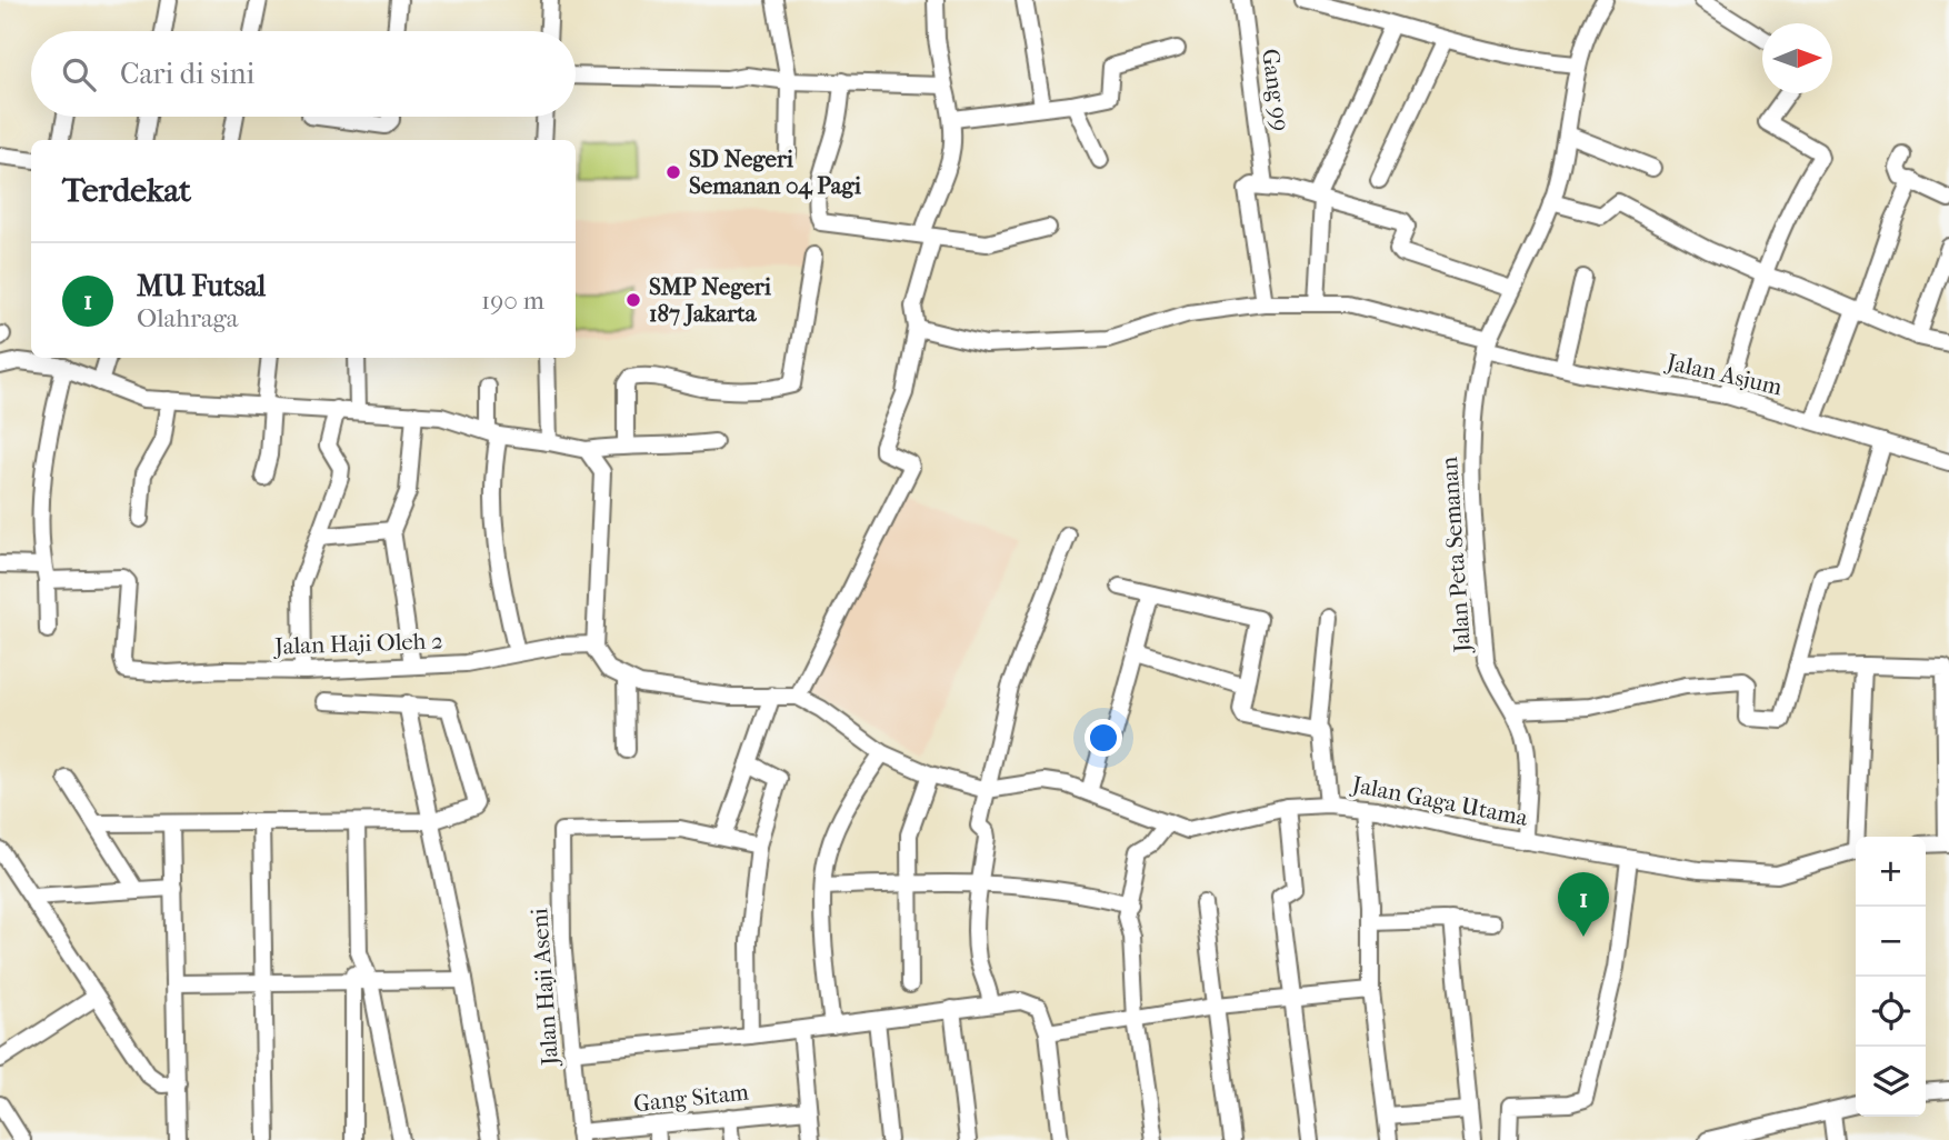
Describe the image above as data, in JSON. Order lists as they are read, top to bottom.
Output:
{
  "streets": {
    "street": [
      "Gang 99",
      "Jalan Asjum",
      "Jalan Peta Semanan",
      "Jalan Haji Oleh 2",
      "Jalan Gaga Utama",
      "Jalan Haji Aseni",
      "Gang Sitam"
    ]
  },
  "crossings": [
    ["Jalan Asjum", "Jalan Peta Semanan"],
    ["Jalan Peta Semanan", "Jalan Gaga Utama"],
    ["Jalan Haji Aseni", "Gang Sitam"]
  ],
  "places": ["SD Negeri Semanan 04 Pagi", "SMP Negeri 187 Jakarta"],
  "north": "right",
  "page": {
    "search": "Cari di sini",
    "heading": "Terdekat",
    "list": [
      {
        "mark": "1",
        "name": "MU Futsal",
        "note": "Olahraga",
        "value": "190 m"
      }
    ],
    "map_buttons": ["+", "−"],
    "pins": "1"
  }
}
